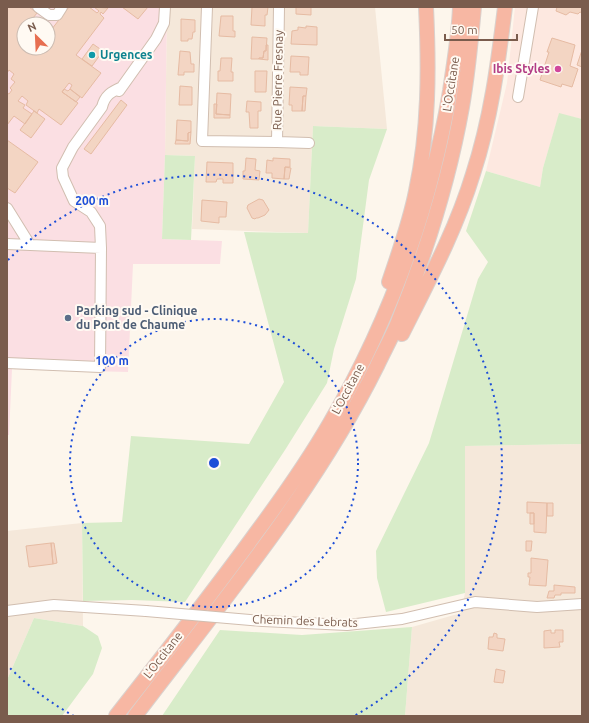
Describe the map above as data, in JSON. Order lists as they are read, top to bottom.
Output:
{
  "streets": {
    "highway": ["L'Occitane"],
    "street": ["Rue Pierre Fresnay", "Chemin des Lebrats"]
  },
  "places": ["Urgences", "Ibis Styles", "Parking sud - Clinique du Pont de Chaume"],
  "scale_bar": "50 m",
  "north": "top left",
  "rings": ["200 m", "100 m"]
}
